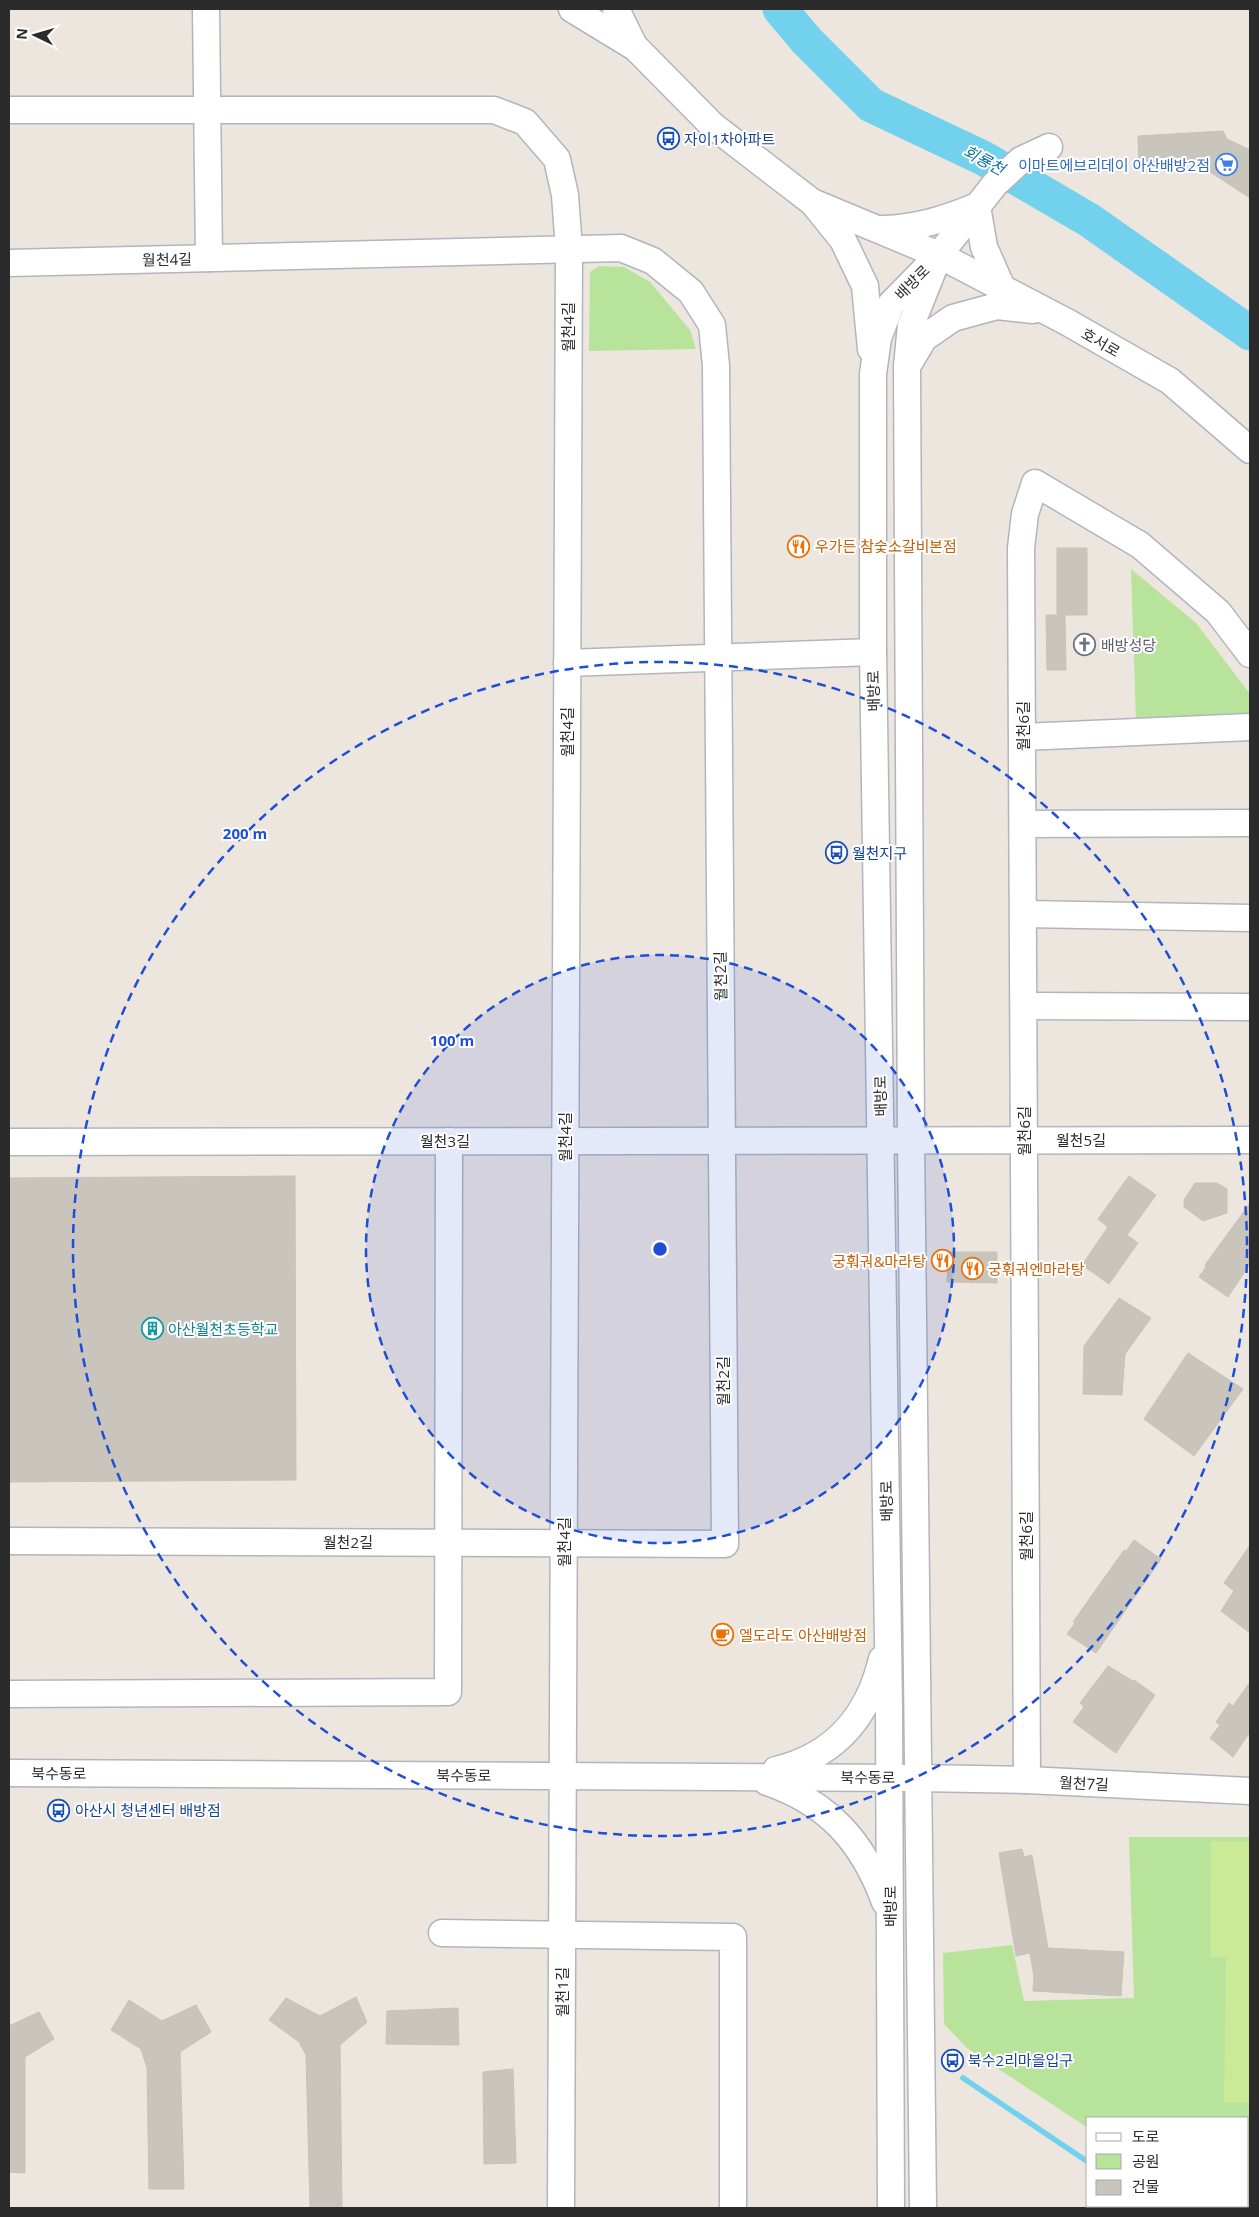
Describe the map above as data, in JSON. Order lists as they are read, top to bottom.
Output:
{
  "streets": {
    "street": [
      "월천4길",
      "배방로",
      "호서로",
      "월천6길",
      "월천2길",
      "월천5길",
      "월천3길",
      "북수동로",
      "월천7길",
      "월천1길"
    ]
  },
  "crossings": [
    ["월천4길", "월천2길"],
    ["월천4길", "월천3길"],
    ["월천4길", "북수동로"],
    ["월천4길", "월천1길"],
    ["배방로", "호서로"],
    ["배방로", "월천5길"],
    ["배방로", "월천3길"],
    ["배방로", "북수동로"],
    ["배방로", "월천7길"],
    ["월천6길", "월천5길"],
    ["월천6길", "월천7길"],
    ["월천2길", "월천3길"],
    ["월천5길", "월천3길"],
    ["북수동로", "월천7길"],
    ["북수동로", "월천1길"]
  ],
  "water": ["회룡천"],
  "places": {
    "bus stop": [
      "자이1차아파트",
      "월천지구",
      "아산시 청년센터 배방점",
      "북수2리마을입구"
    ],
    "supermarket": ["이마트에브리데이 아산배방2점"],
    "restaurant": ["우가든 참숯소갈비본점", "궁훠궈&마라탕", "궁훠궈엔마라탕"],
    "church": ["배방성당"],
    "building": ["아산월천초등학교"],
    "cafe": ["엘도라도 아산배방점"]
  },
  "legend": ["도로", "공원", "건물"],
  "north": "left",
  "rings": ["200 m", "100 m"]
}
